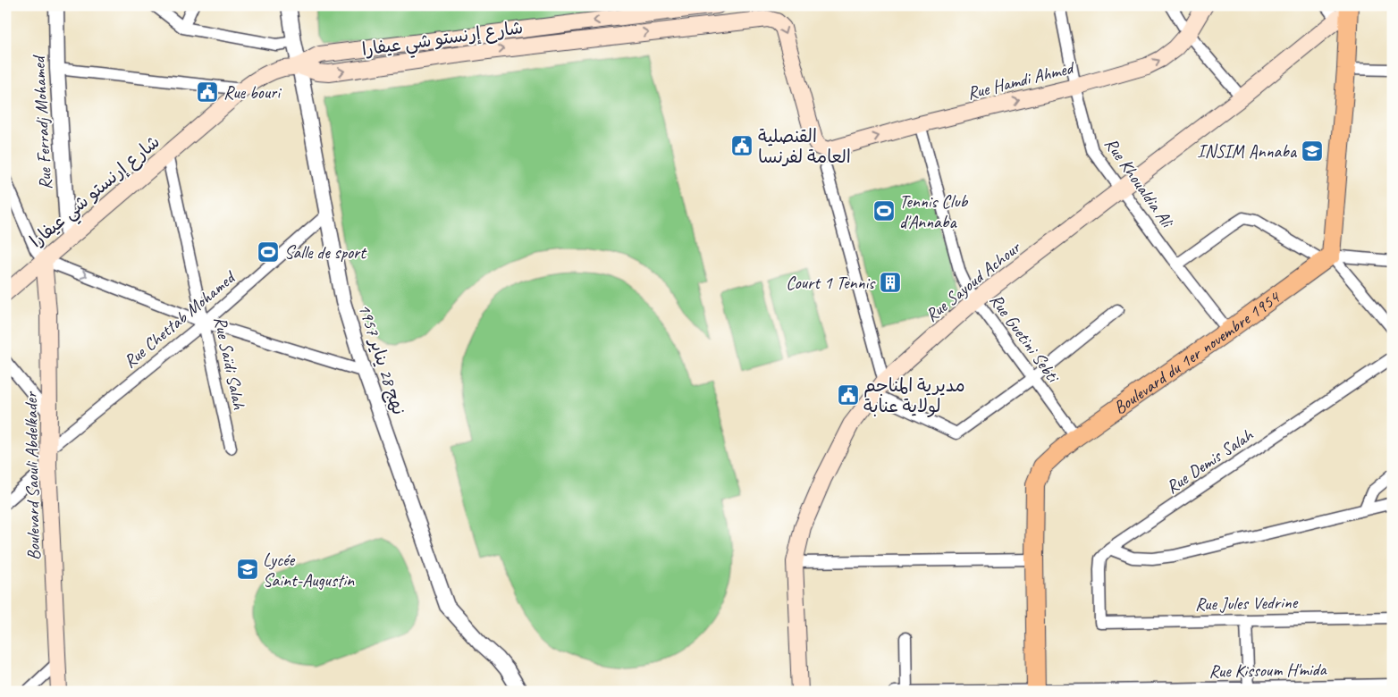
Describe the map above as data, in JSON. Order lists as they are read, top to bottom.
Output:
{
  "streets": {
    "main road": [
      "شارع إرنستو شي عيفارا",
      "Rue Hamdi Ahmed",
      "Rue Sayoud Achour",
      "Boulevard du 1er novembre 1954",
      "Boulevard Saouli Abdelkader"
    ],
    "street": [
      "Rue Ferradj Mohamed",
      "Rue Khoualdia Ali",
      "Rue Chettab Mohamed",
      "Rue Guetini Sebti",
      "نهج 28 يناير 1957",
      "Rue Saïdi Salah",
      "Rue Demis Salah",
      "Rue Jules Vedrine",
      "Rue Kissoum H'mida"
    ]
  },
  "crossings": [
    ["شارع إرنستو شي عيفارا", "Rue Hamdi Ahmed"],
    ["شارع إرنستو شي عيفارا", "Rue Ferradj Mohamed"],
    ["شارع إرنستو شي عيفارا", "نهج 28 يناير 1957"],
    ["شارع إرنستو شي عيفارا", "Rue Saïdi Salah"],
    ["شارع إرنستو شي عيفارا", "Boulevard Saouli Abdelkader"],
    ["Rue Hamdi Ahmed", "Rue Khoualdia Ali"],
    ["Rue Hamdi Ahmed", "Rue Guetini Sebti"],
    ["Rue Khoualdia Ali", "Rue Sayoud Achour"],
    ["Rue Khoualdia Ali", "Boulevard du 1er novembre 1954"],
    ["Rue Sayoud Achour", "Rue Guetini Sebti"],
    ["Rue Chettab Mohamed", "نهج 28 يناير 1957"],
    ["Rue Chettab Mohamed", "Rue Saïdi Salah"],
    ["Rue Chettab Mohamed", "Boulevard Saouli Abdelkader"],
    ["Rue Guetini Sebti", "Boulevard du 1er novembre 1954"],
    ["Boulevard du 1er novembre 1954", "Rue Kissoum H'mida"],
    ["Rue Demis Salah", "Rue Jules Vedrine"]
  ],
  "one_way": ["Rue Hamdi Ahmed"],
  "places": {
    "public building": ["Rue bouri", "القنصلية العامة لفرنسا", "مديرية المناجم لولاية عنابة"],
    "school or university": ["INSIM Annaba", "Lycée Saint-Augustin"],
    "sports": ["Tennis Club d'Annaba", "Salle de sport"],
    "building": ["Court 1 Tennis"]
  }
}
